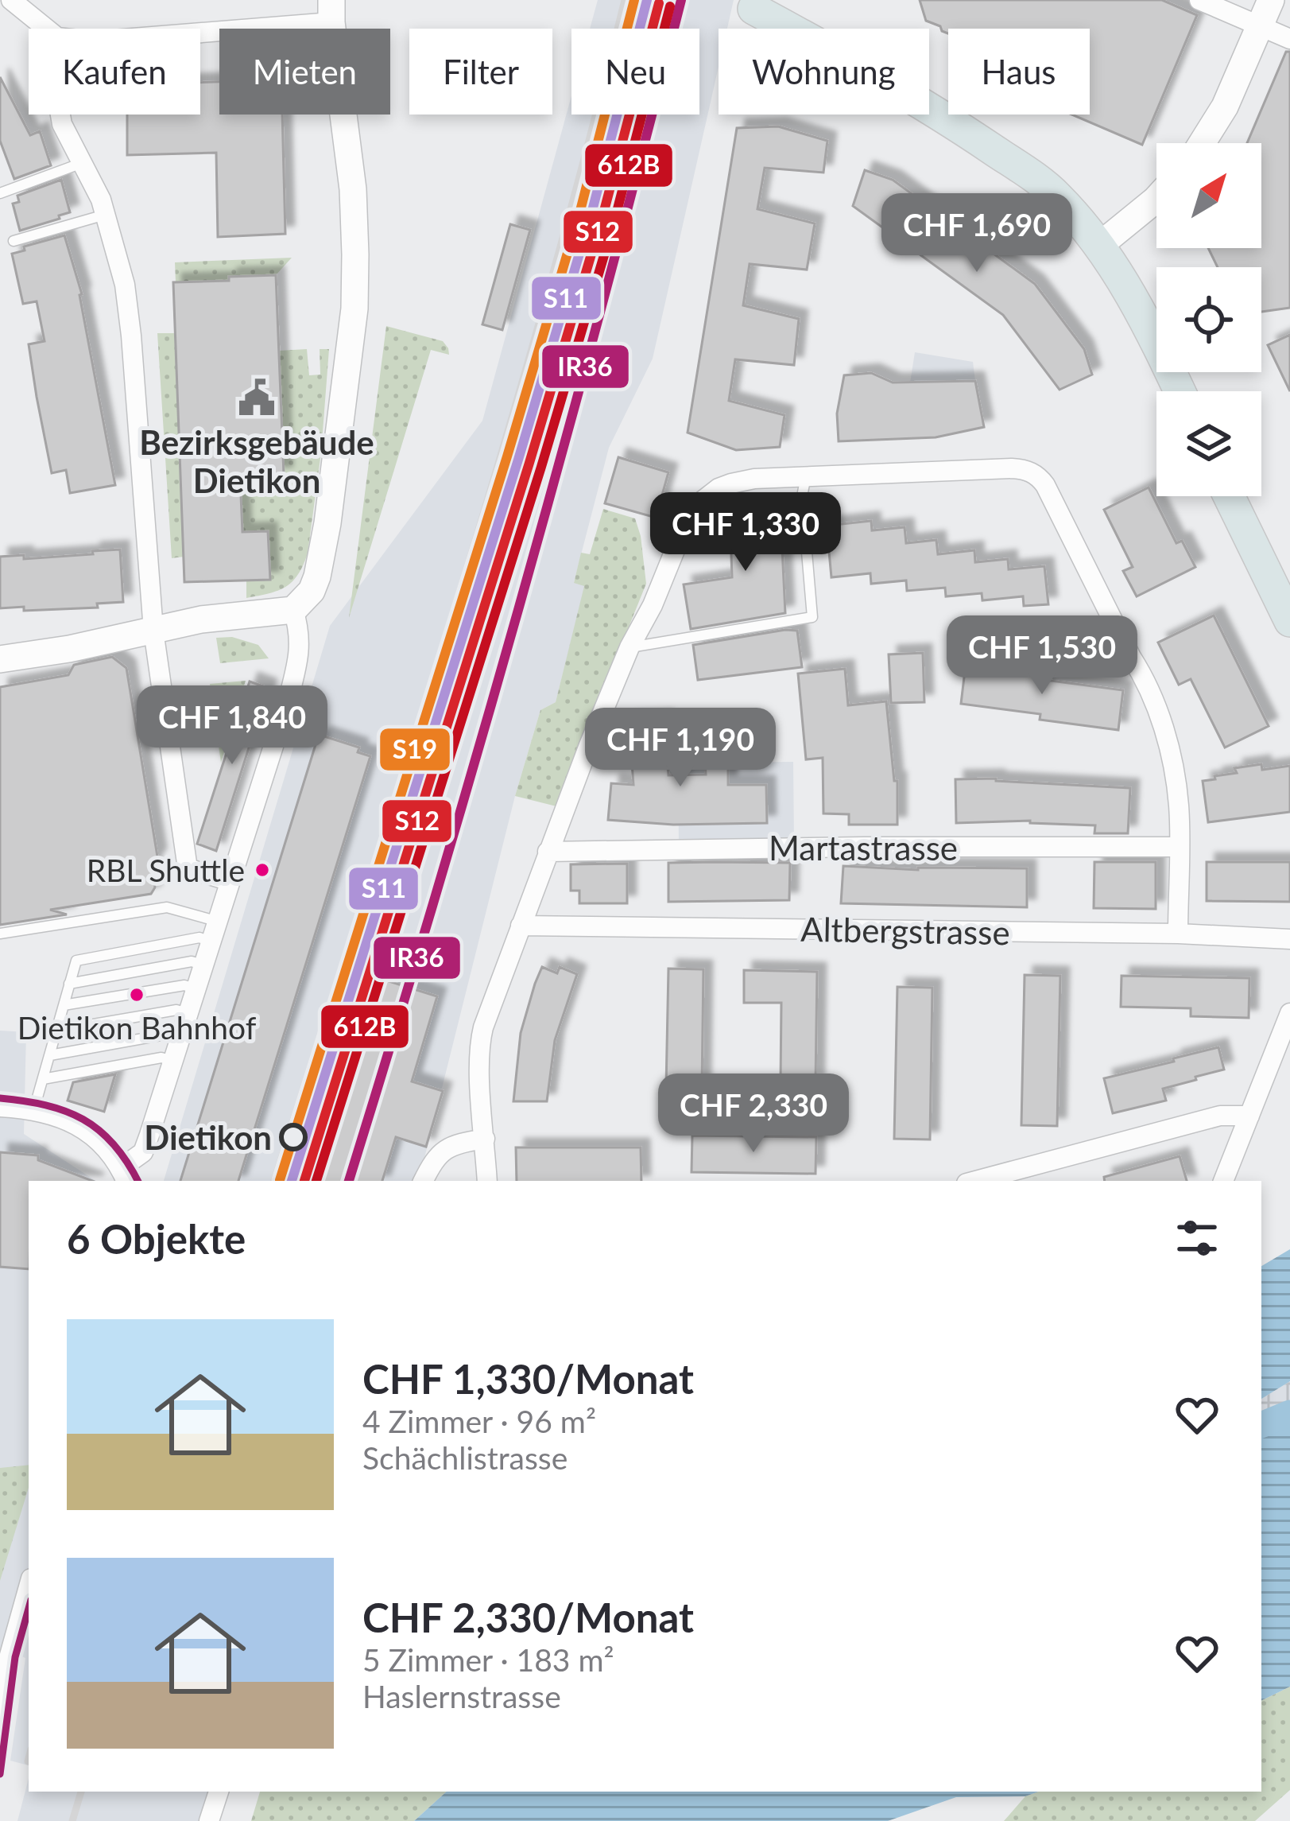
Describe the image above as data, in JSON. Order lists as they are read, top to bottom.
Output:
{
  "streets": {
    "street": ["Martastrasse", "Altbergstrasse"]
  },
  "places": {
    "public building": ["Bezirksgebäude Dietikon"],
    "other": ["RBL Shuttle", "Dietikon Bahnhof", "Dietikon"]
  },
  "lines": [
    "transit line S11",
    "transit line IR36",
    "transit line S19",
    "transit line S12",
    "transit line 612B"
  ],
  "north": "top right",
  "page": {
    "chip": [
      "Kaufen",
      "Mieten",
      "Filter",
      "Neu",
      "Wohnung",
      "Haus"
    ],
    "price": [
      "CHF 1,690",
      "CHF 1,330",
      "CHF 1,530",
      "CHF 1,840",
      "CHF 1,190",
      "CHF 2,330"
    ],
    "heading": "6 Objekte",
    "list": [
      {
        "name": "CHF 1,330/Monat",
        "note": "4 Zimmer · 96 m² · Schächlistrasse"
      },
      {
        "name": "CHF 2,330/Monat",
        "note": "5 Zimmer · 183 m² · Haslernstrasse"
      }
    ]
  }
}
